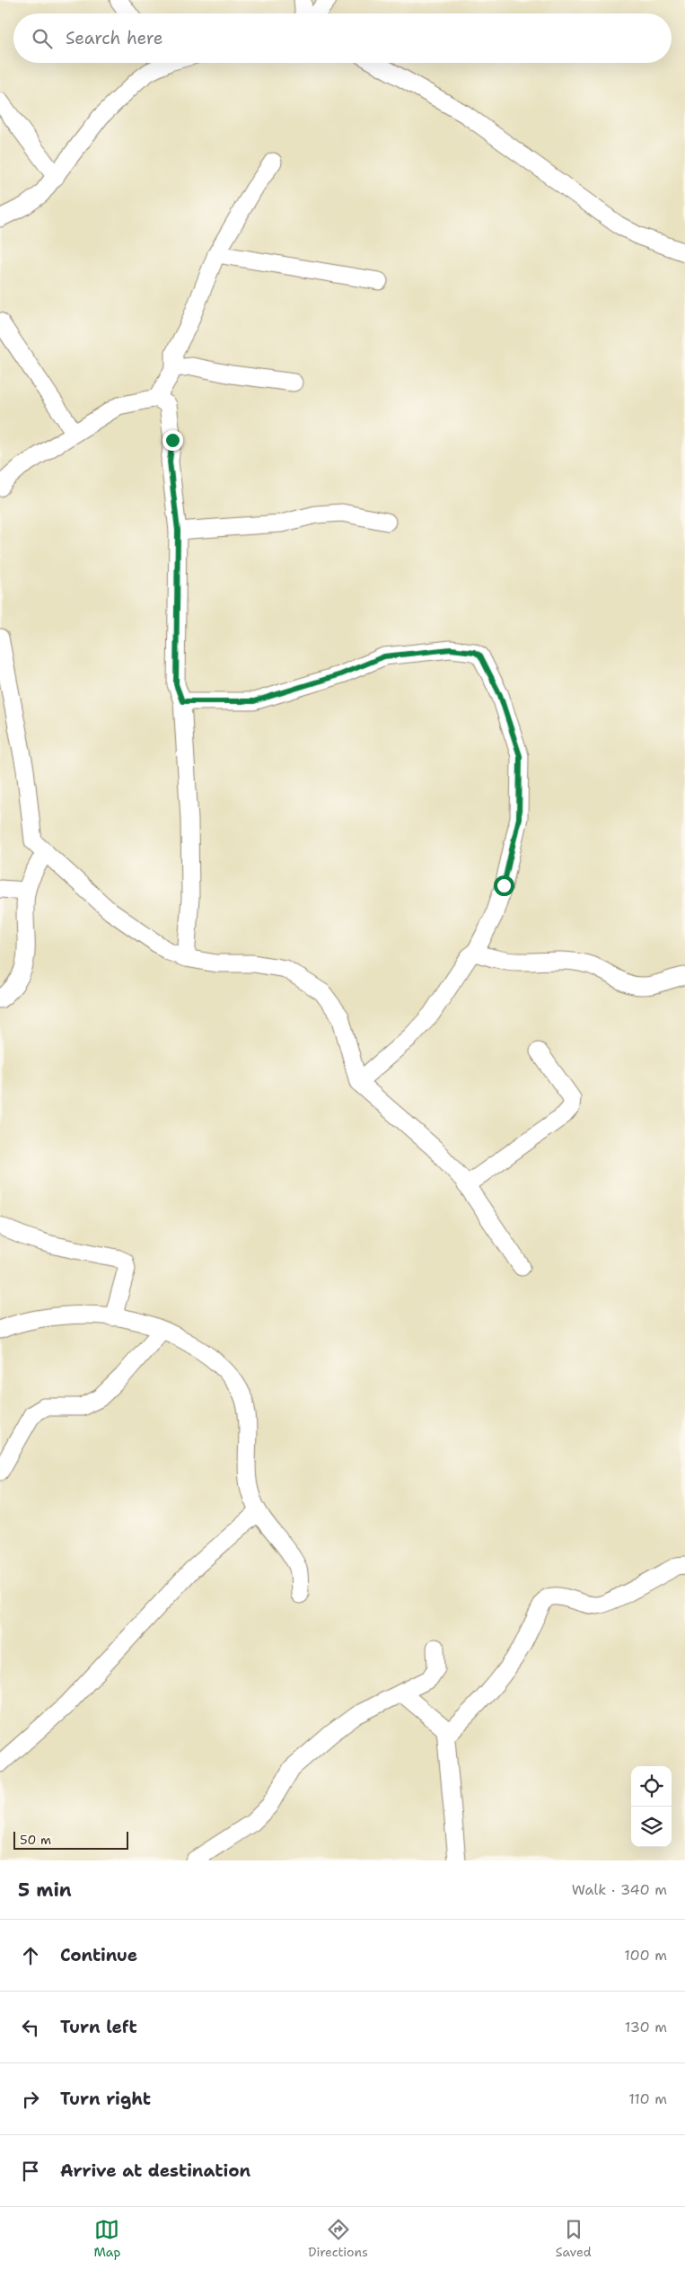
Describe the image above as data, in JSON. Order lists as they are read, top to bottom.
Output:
{
  "scale_bar": "50 m",
  "page": {
    "search": "Search here",
    "scale": "50 m",
    "heading": ["5 min", "Walk · 340 m"],
    "list": [
      ["Continue", "100 m"],
      ["Turn left", "130 m"],
      ["Turn right", "110 m"],
      "Arrive at destination"
    ],
    "nav": ["Map", "Directions", "Saved"]
  }
}
